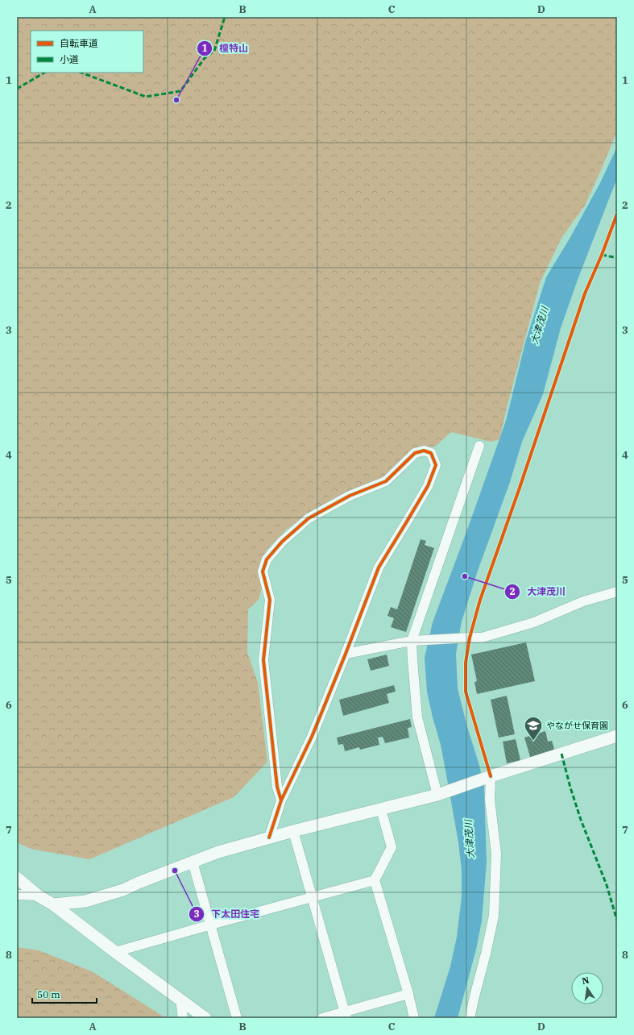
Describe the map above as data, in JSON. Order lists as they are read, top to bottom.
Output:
{
  "water": ["大津茂川"],
  "places": {
    "other": ["檀特山", "大津茂川", "下太田住宅"],
    "school or university": ["やながせ保育園"]
  },
  "legend": ["自転車道", "小道"],
  "scale_bar": "50 m",
  "north": "top",
  "grid": {
    "columns": [
      "A",
      "B",
      "C",
      "D"
    ],
    "rows": [
      "1",
      "2",
      "3",
      "4",
      "5",
      "6",
      "7",
      "8"
    ]
  }
}
